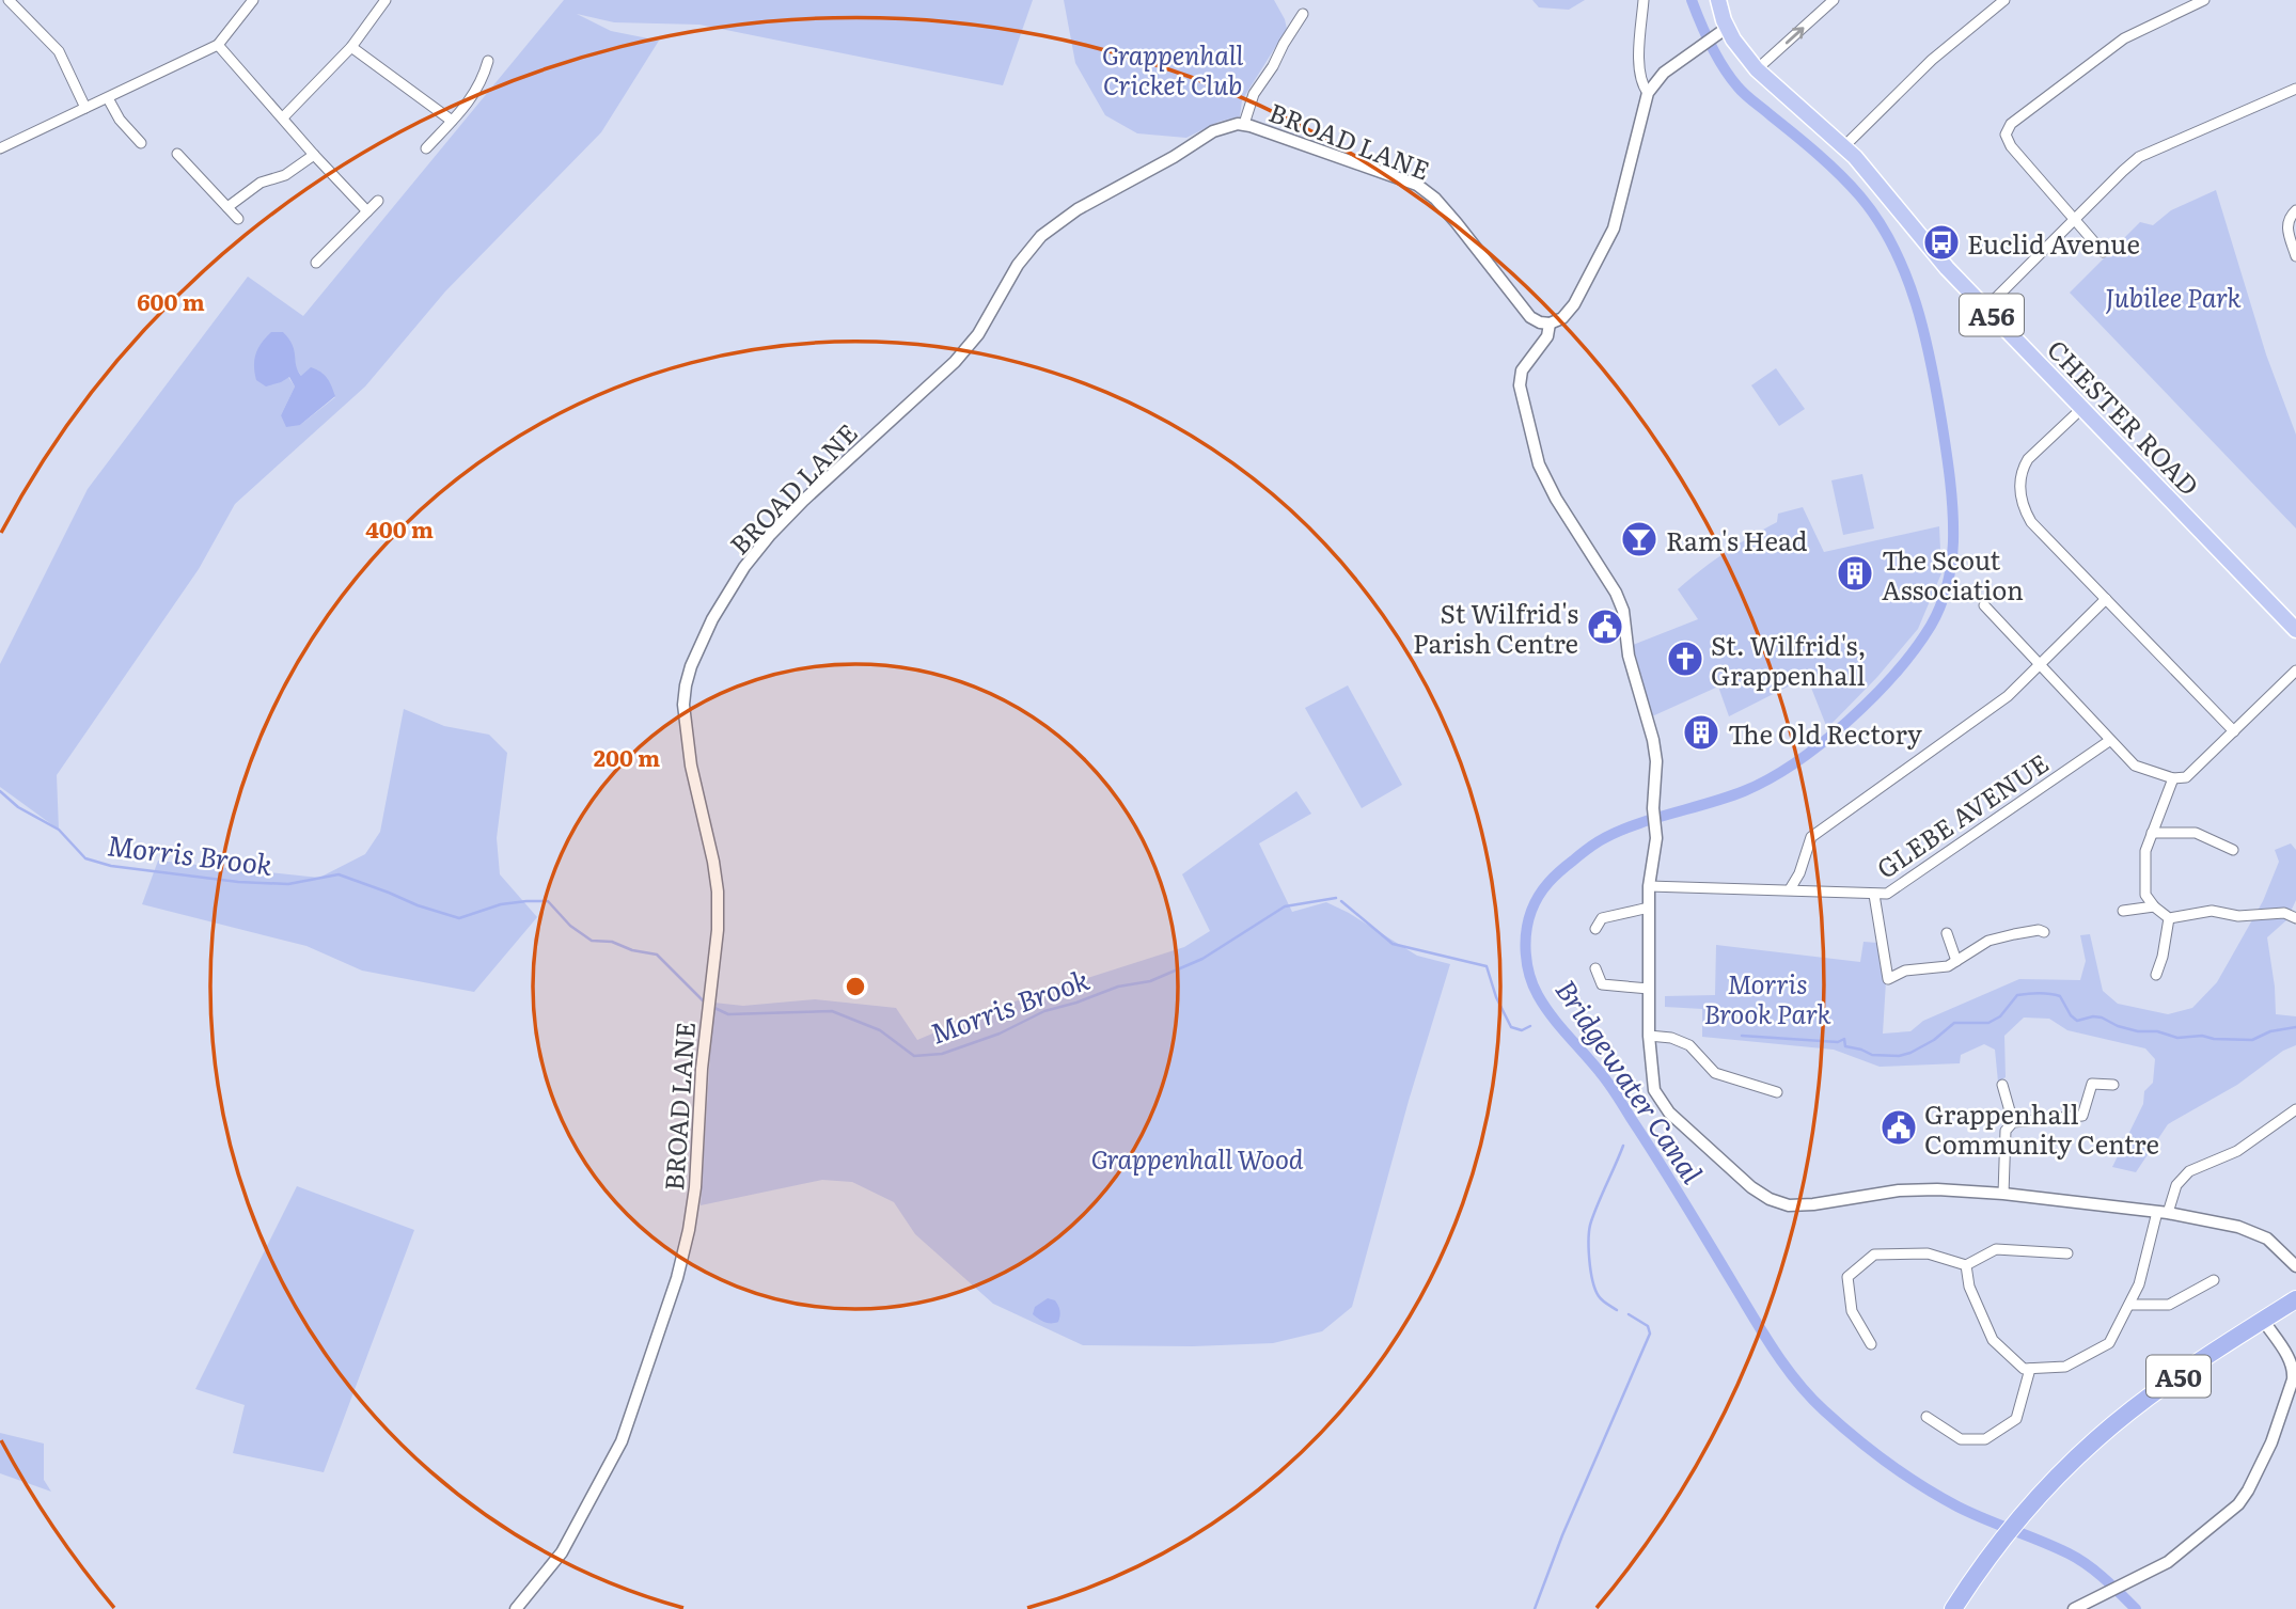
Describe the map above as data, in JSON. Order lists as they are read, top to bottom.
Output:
{
  "streets": {
    "highway": ["A50"],
    "main road": ["A56", "CHESTER ROAD"],
    "street": ["BROAD LANE", "GLEBE AVENUE"]
  },
  "water": ["Morris Brook", "Bridgewater Canal"],
  "parks": [
    "Grappenhall Cricket Club",
    "Jubilee Park",
    "Morris Brook Park",
    "Grappenhall Wood"
  ],
  "places": {
    "bus stop": ["Euclid Avenue"],
    "bar": ["Ram's Head"],
    "building": ["The Scout Association", "The Old Rectory"],
    "public building": ["St Wilfrid's Parish Centre", "Grappenhall Community Centre"],
    "church": ["St. Wilfrid's, Grappenhall"]
  },
  "rings": ["600 m", "400 m", "200 m"]
}
